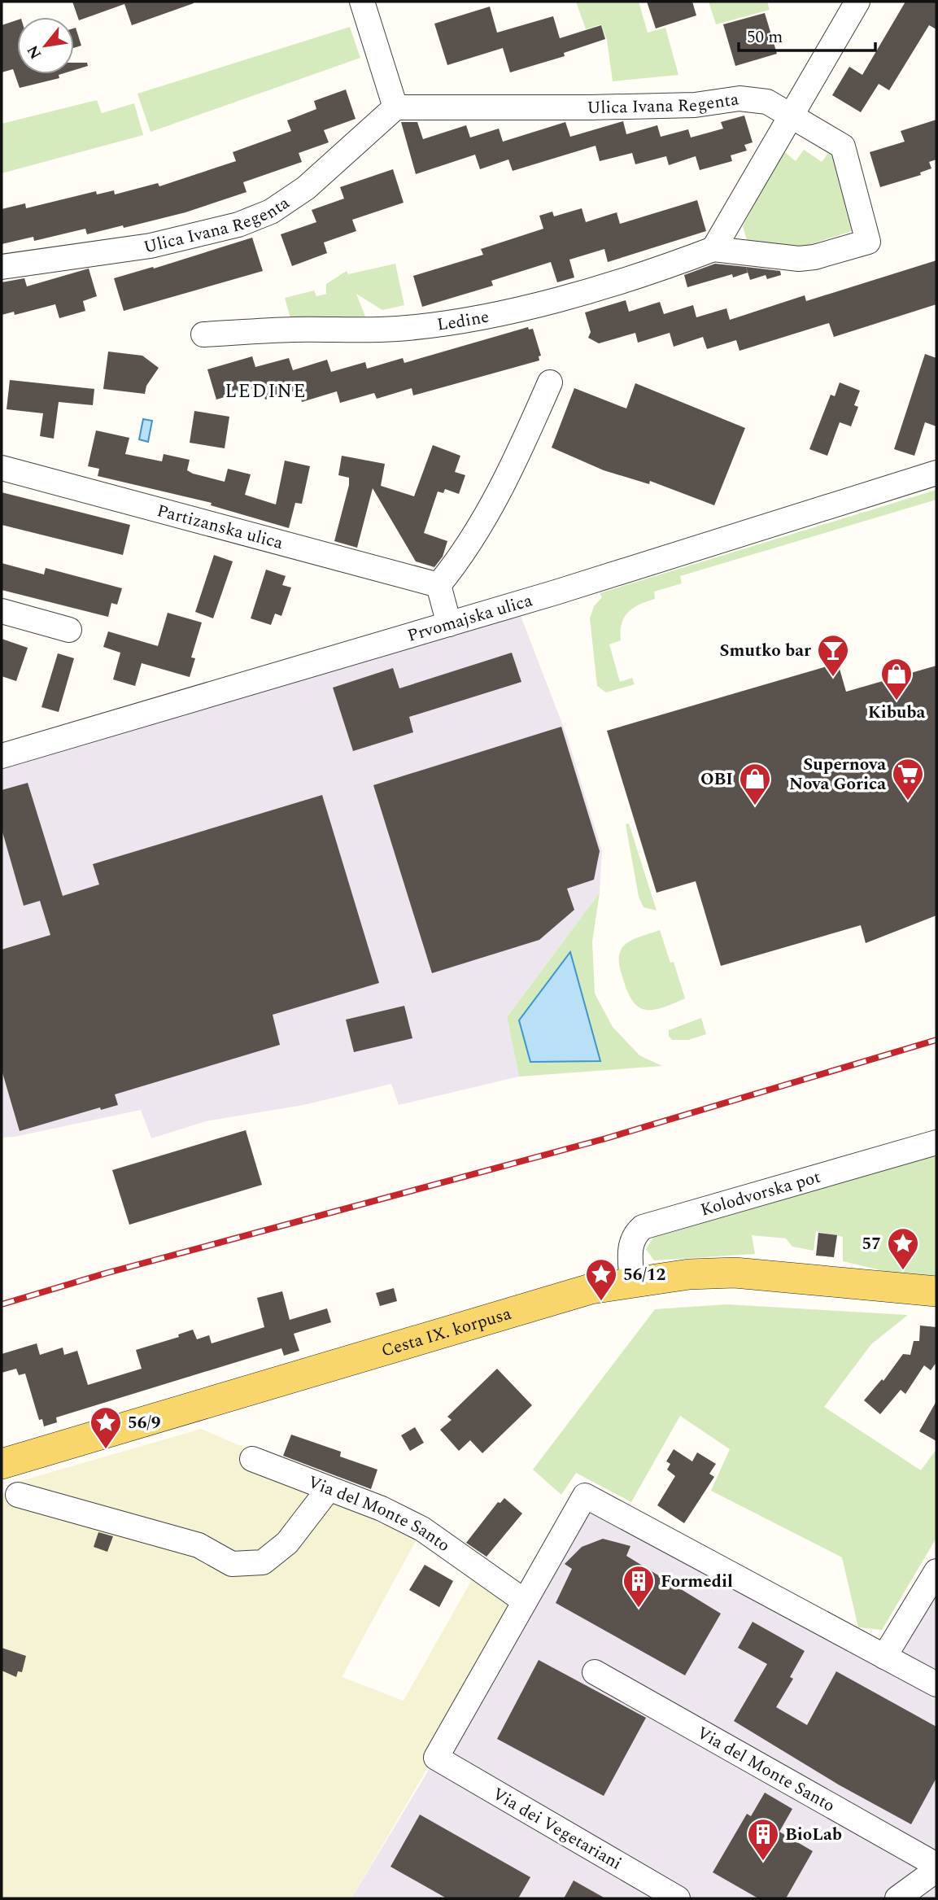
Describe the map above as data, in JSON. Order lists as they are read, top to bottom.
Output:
{
  "streets": {
    "main road": ["Cesta IX. korpusa"],
    "street": [
      "Ulica Ivana Regenta",
      "Ledine",
      "Partizanska ulica",
      "Prvomajska ulica",
      "Kolodvorska pot",
      "Via del Monte Santo",
      "Via dei Vegetariani"
    ]
  },
  "crossings": [
    ["Ulica Ivana Regenta", "Ledine"],
    ["Kolodvorska pot", "Cesta IX. korpusa"],
    ["Via del Monte Santo", "Via dei Vegetariani"]
  ],
  "districts": ["LEDINE"],
  "places": {
    "bar": ["Smutko bar"],
    "shop": ["Kibuba", "OBI"],
    "supermarket": ["Supernova Nova Gorica"],
    "place": ["57", "56/12", "56/9"],
    "building": ["Formedil", "BioLab"]
  },
  "scale_bar": "50 m",
  "north": "bottom left"
}
